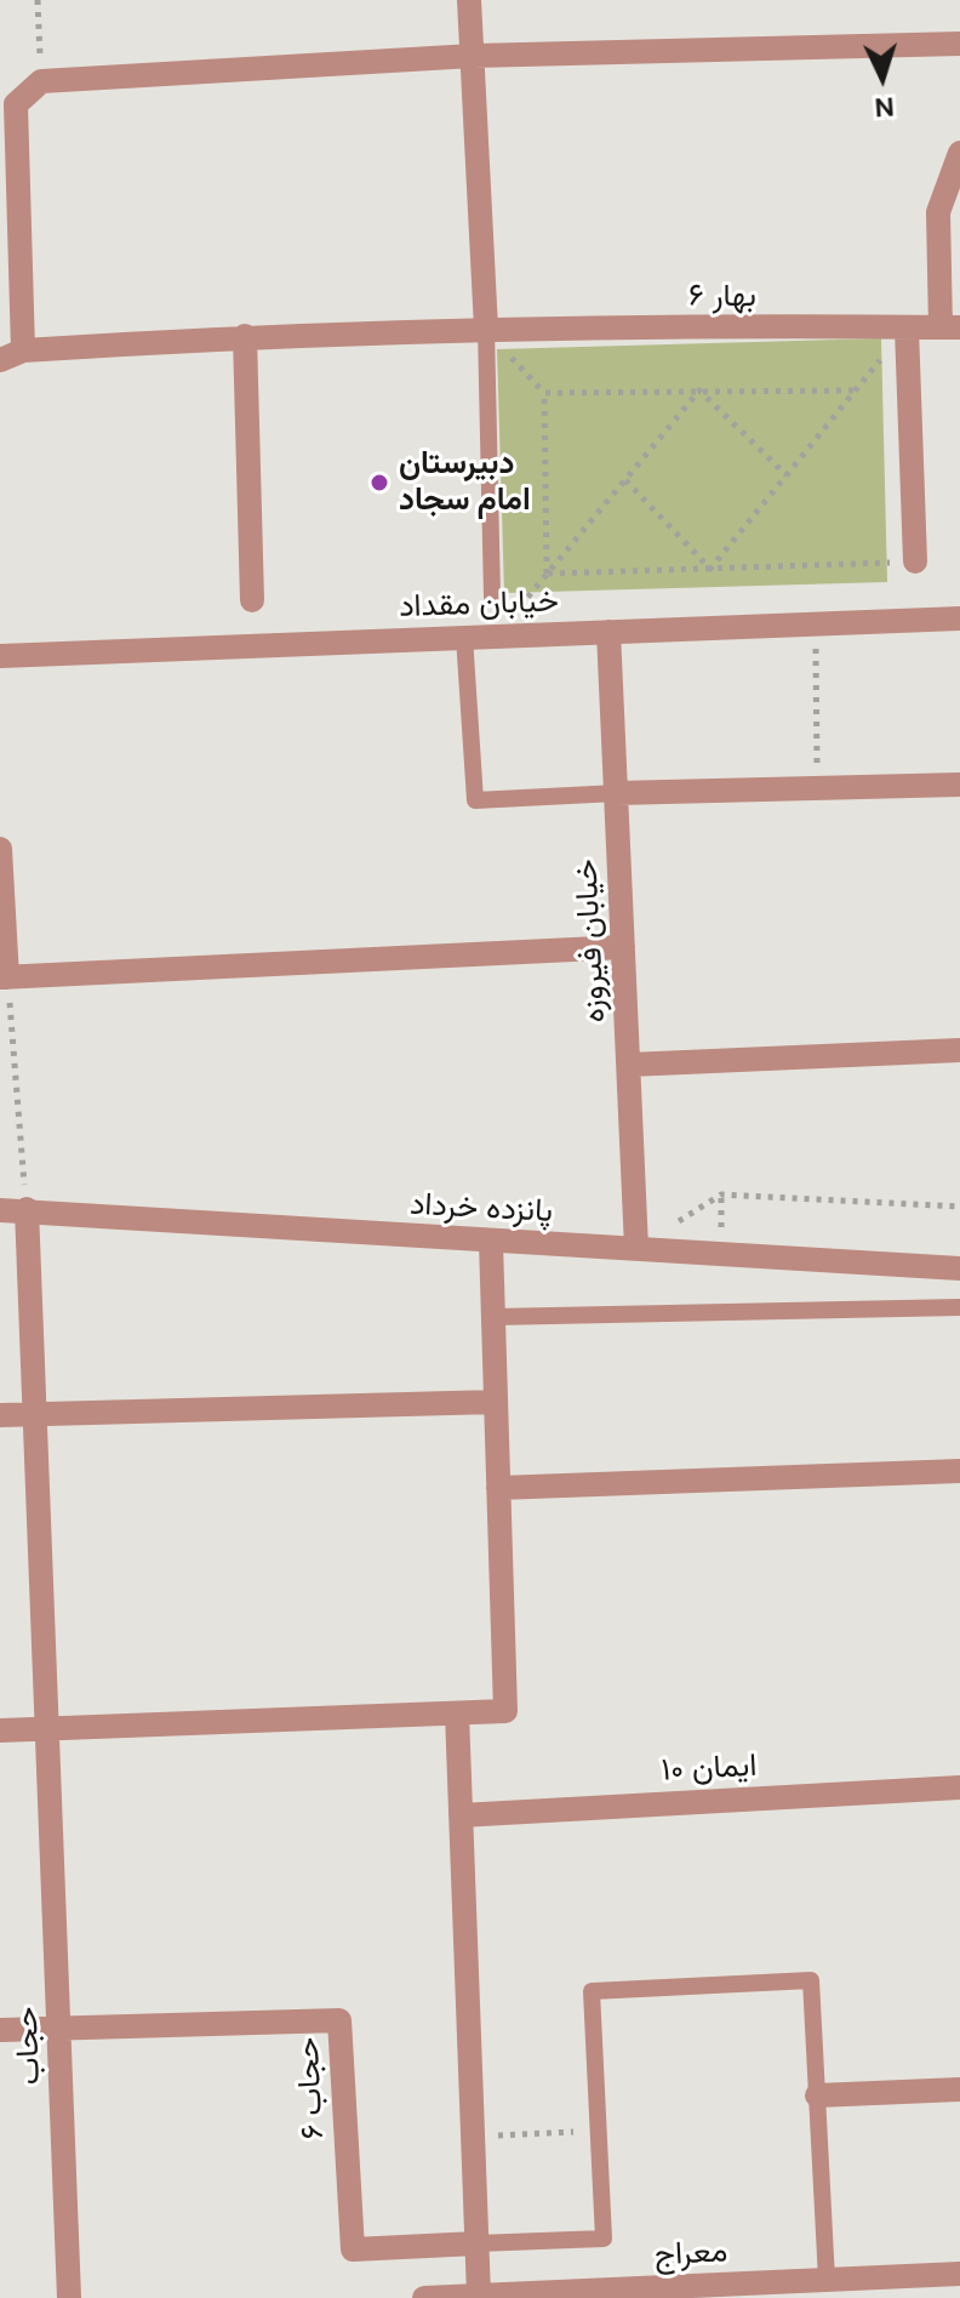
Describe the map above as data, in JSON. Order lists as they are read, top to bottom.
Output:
{
  "streets": {
    "street": [
      "بهار ۶",
      "خیابان مقداد",
      "خیابان فیروزه",
      "پانزده خرداد",
      "ایمان ۱۰",
      "حجاب",
      "حجاب ۶",
      "معراج"
    ]
  },
  "crossings": [
    ["خیابان مقداد", "خیابان فیروزه"],
    ["خیابان فیروزه", "پانزده خرداد"],
    ["پانزده خرداد", "حجاب"],
    ["حجاب", "حجاب ۶"]
  ],
  "places": ["دبیرستان امام سجاد"],
  "north": "bottom"
}
